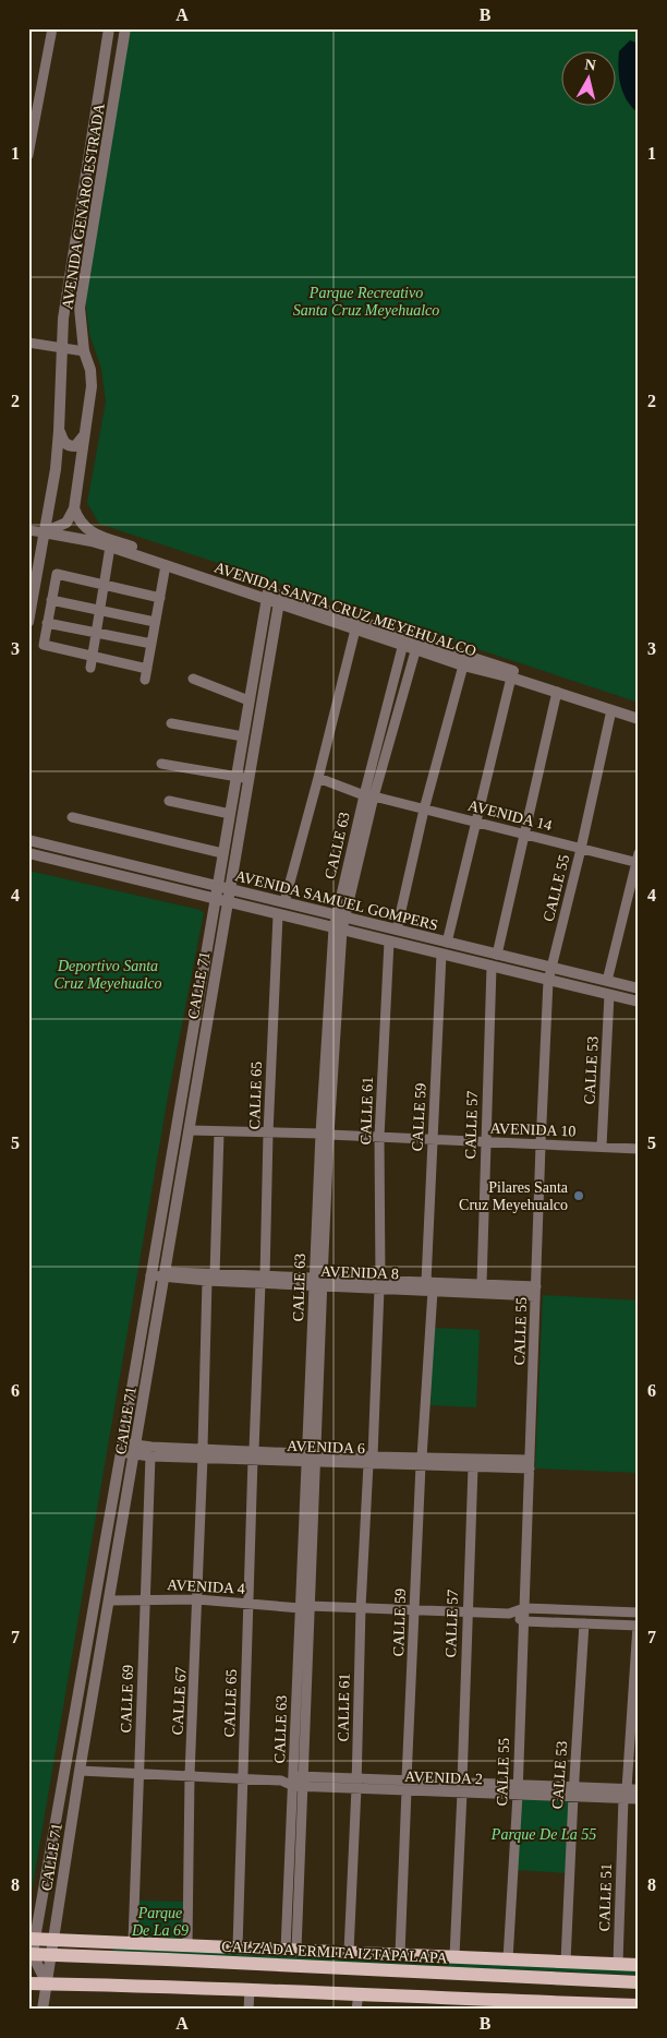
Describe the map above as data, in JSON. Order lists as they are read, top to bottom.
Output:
{
  "streets": {
    "main road": ["CALZADA ERMITA IZTAPALAPA"],
    "street": [
      "AVENIDA GENARO ESTRADA",
      "AVENIDA SANTA CRUZ MEYEHUALCO",
      "AVENIDA 14",
      "CALLE 63",
      "CALLE 55",
      "AVENIDA SAMUEL GOMPERS",
      "CALLE 71",
      "CALLE 53",
      "CALLE 65",
      "CALLE 61",
      "CALLE 59",
      "CALLE 57",
      "AVENIDA 10",
      "AVENIDA 8",
      "AVENIDA 6",
      "AVENIDA 4",
      "CALLE 69",
      "CALLE 67",
      "AVENIDA 2",
      "CALLE 51"
    ]
  },
  "crossings": [
    ["AVENIDA GENARO ESTRADA", "AVENIDA SANTA CRUZ MEYEHUALCO"],
    ["AVENIDA SANTA CRUZ MEYEHUALCO", "CALLE 63"],
    ["AVENIDA SANTA CRUZ MEYEHUALCO", "CALLE 55"],
    ["AVENIDA SANTA CRUZ MEYEHUALCO", "CALLE 71"],
    ["AVENIDA 14", "CALLE 63"],
    ["AVENIDA 14", "CALLE 55"],
    ["CALLE 63", "AVENIDA SAMUEL GOMPERS"],
    ["CALLE 63", "AVENIDA 10"],
    ["CALLE 63", "AVENIDA 8"],
    ["CALLE 63", "AVENIDA 6"],
    ["CALLE 63", "AVENIDA 4"],
    ["CALLE 63", "AVENIDA 2"],
    ["CALLE 63", "CALZADA ERMITA IZTAPALAPA"],
    ["CALLE 55", "AVENIDA SAMUEL GOMPERS"],
    ["CALLE 55", "AVENIDA 10"],
    ["CALLE 55", "AVENIDA 8"],
    ["CALLE 55", "AVENIDA 6"],
    ["CALLE 55", "AVENIDA 4"],
    ["CALLE 55", "AVENIDA 2"],
    ["CALLE 55", "CALZADA ERMITA IZTAPALAPA"],
    ["AVENIDA SAMUEL GOMPERS", "CALLE 71"],
    ["AVENIDA SAMUEL GOMPERS", "CALLE 53"],
    ["AVENIDA SAMUEL GOMPERS", "CALLE 65"],
    ["AVENIDA SAMUEL GOMPERS", "CALLE 61"],
    ["AVENIDA SAMUEL GOMPERS", "CALLE 59"],
    ["AVENIDA SAMUEL GOMPERS", "CALLE 57"],
    ["CALLE 71", "AVENIDA 10"],
    ["CALLE 71", "AVENIDA 8"],
    ["CALLE 71", "AVENIDA 6"],
    ["CALLE 71", "AVENIDA 4"],
    ["CALLE 71", "AVENIDA 2"],
    ["CALLE 71", "CALZADA ERMITA IZTAPALAPA"],
    ["CALLE 53", "AVENIDA 10"],
    ["CALLE 53", "AVENIDA 4"],
    ["CALLE 53", "AVENIDA 2"],
    ["CALLE 53", "CALZADA ERMITA IZTAPALAPA"],
    ["CALLE 65", "AVENIDA 10"],
    ["CALLE 65", "AVENIDA 8"],
    ["CALLE 65", "AVENIDA 6"],
    ["CALLE 65", "AVENIDA 4"],
    ["CALLE 65", "AVENIDA 2"],
    ["CALLE 65", "CALZADA ERMITA IZTAPALAPA"],
    ["CALLE 61", "AVENIDA 10"],
    ["CALLE 61", "AVENIDA 8"],
    ["CALLE 61", "AVENIDA 6"],
    ["CALLE 61", "AVENIDA 4"],
    ["CALLE 61", "AVENIDA 2"],
    ["CALLE 61", "CALZADA ERMITA IZTAPALAPA"],
    ["CALLE 59", "AVENIDA 10"],
    ["CALLE 59", "AVENIDA 8"],
    ["CALLE 59", "AVENIDA 6"],
    ["CALLE 59", "AVENIDA 4"],
    ["CALLE 59", "AVENIDA 2"],
    ["CALLE 57", "AVENIDA 10"],
    ["CALLE 57", "AVENIDA 8"],
    ["CALLE 57", "AVENIDA 6"],
    ["CALLE 57", "AVENIDA 4"],
    ["CALLE 57", "AVENIDA 2"],
    ["AVENIDA 10", "CALLE 67"],
    ["AVENIDA 8", "CALLE 67"],
    ["AVENIDA 6", "CALLE 69"],
    ["AVENIDA 6", "CALLE 67"],
    ["AVENIDA 4", "CALLE 69"],
    ["AVENIDA 4", "CALLE 67"],
    ["AVENIDA 4", "CALLE 51"],
    ["CALLE 69", "AVENIDA 2"],
    ["CALLE 69", "CALZADA ERMITA IZTAPALAPA"],
    ["CALLE 67", "AVENIDA 2"],
    ["CALLE 67", "CALZADA ERMITA IZTAPALAPA"],
    ["AVENIDA 2", "CALLE 51"],
    ["CALLE 51", "CALZADA ERMITA IZTAPALAPA"]
  ],
  "parks": [
    "Parque Recreativo Santa Cruz Meyehualco",
    "Deportivo Santa Cruz Meyehualco",
    "Parque De La 55",
    "Parque De La 69"
  ],
  "places": ["Pilares Santa Cruz Meyehualco"],
  "north": "top",
  "grid": {
    "columns": ["A", "B"],
    "rows": [
      "1",
      "2",
      "3",
      "4",
      "5",
      "6",
      "7",
      "8"
    ]
  }
}
